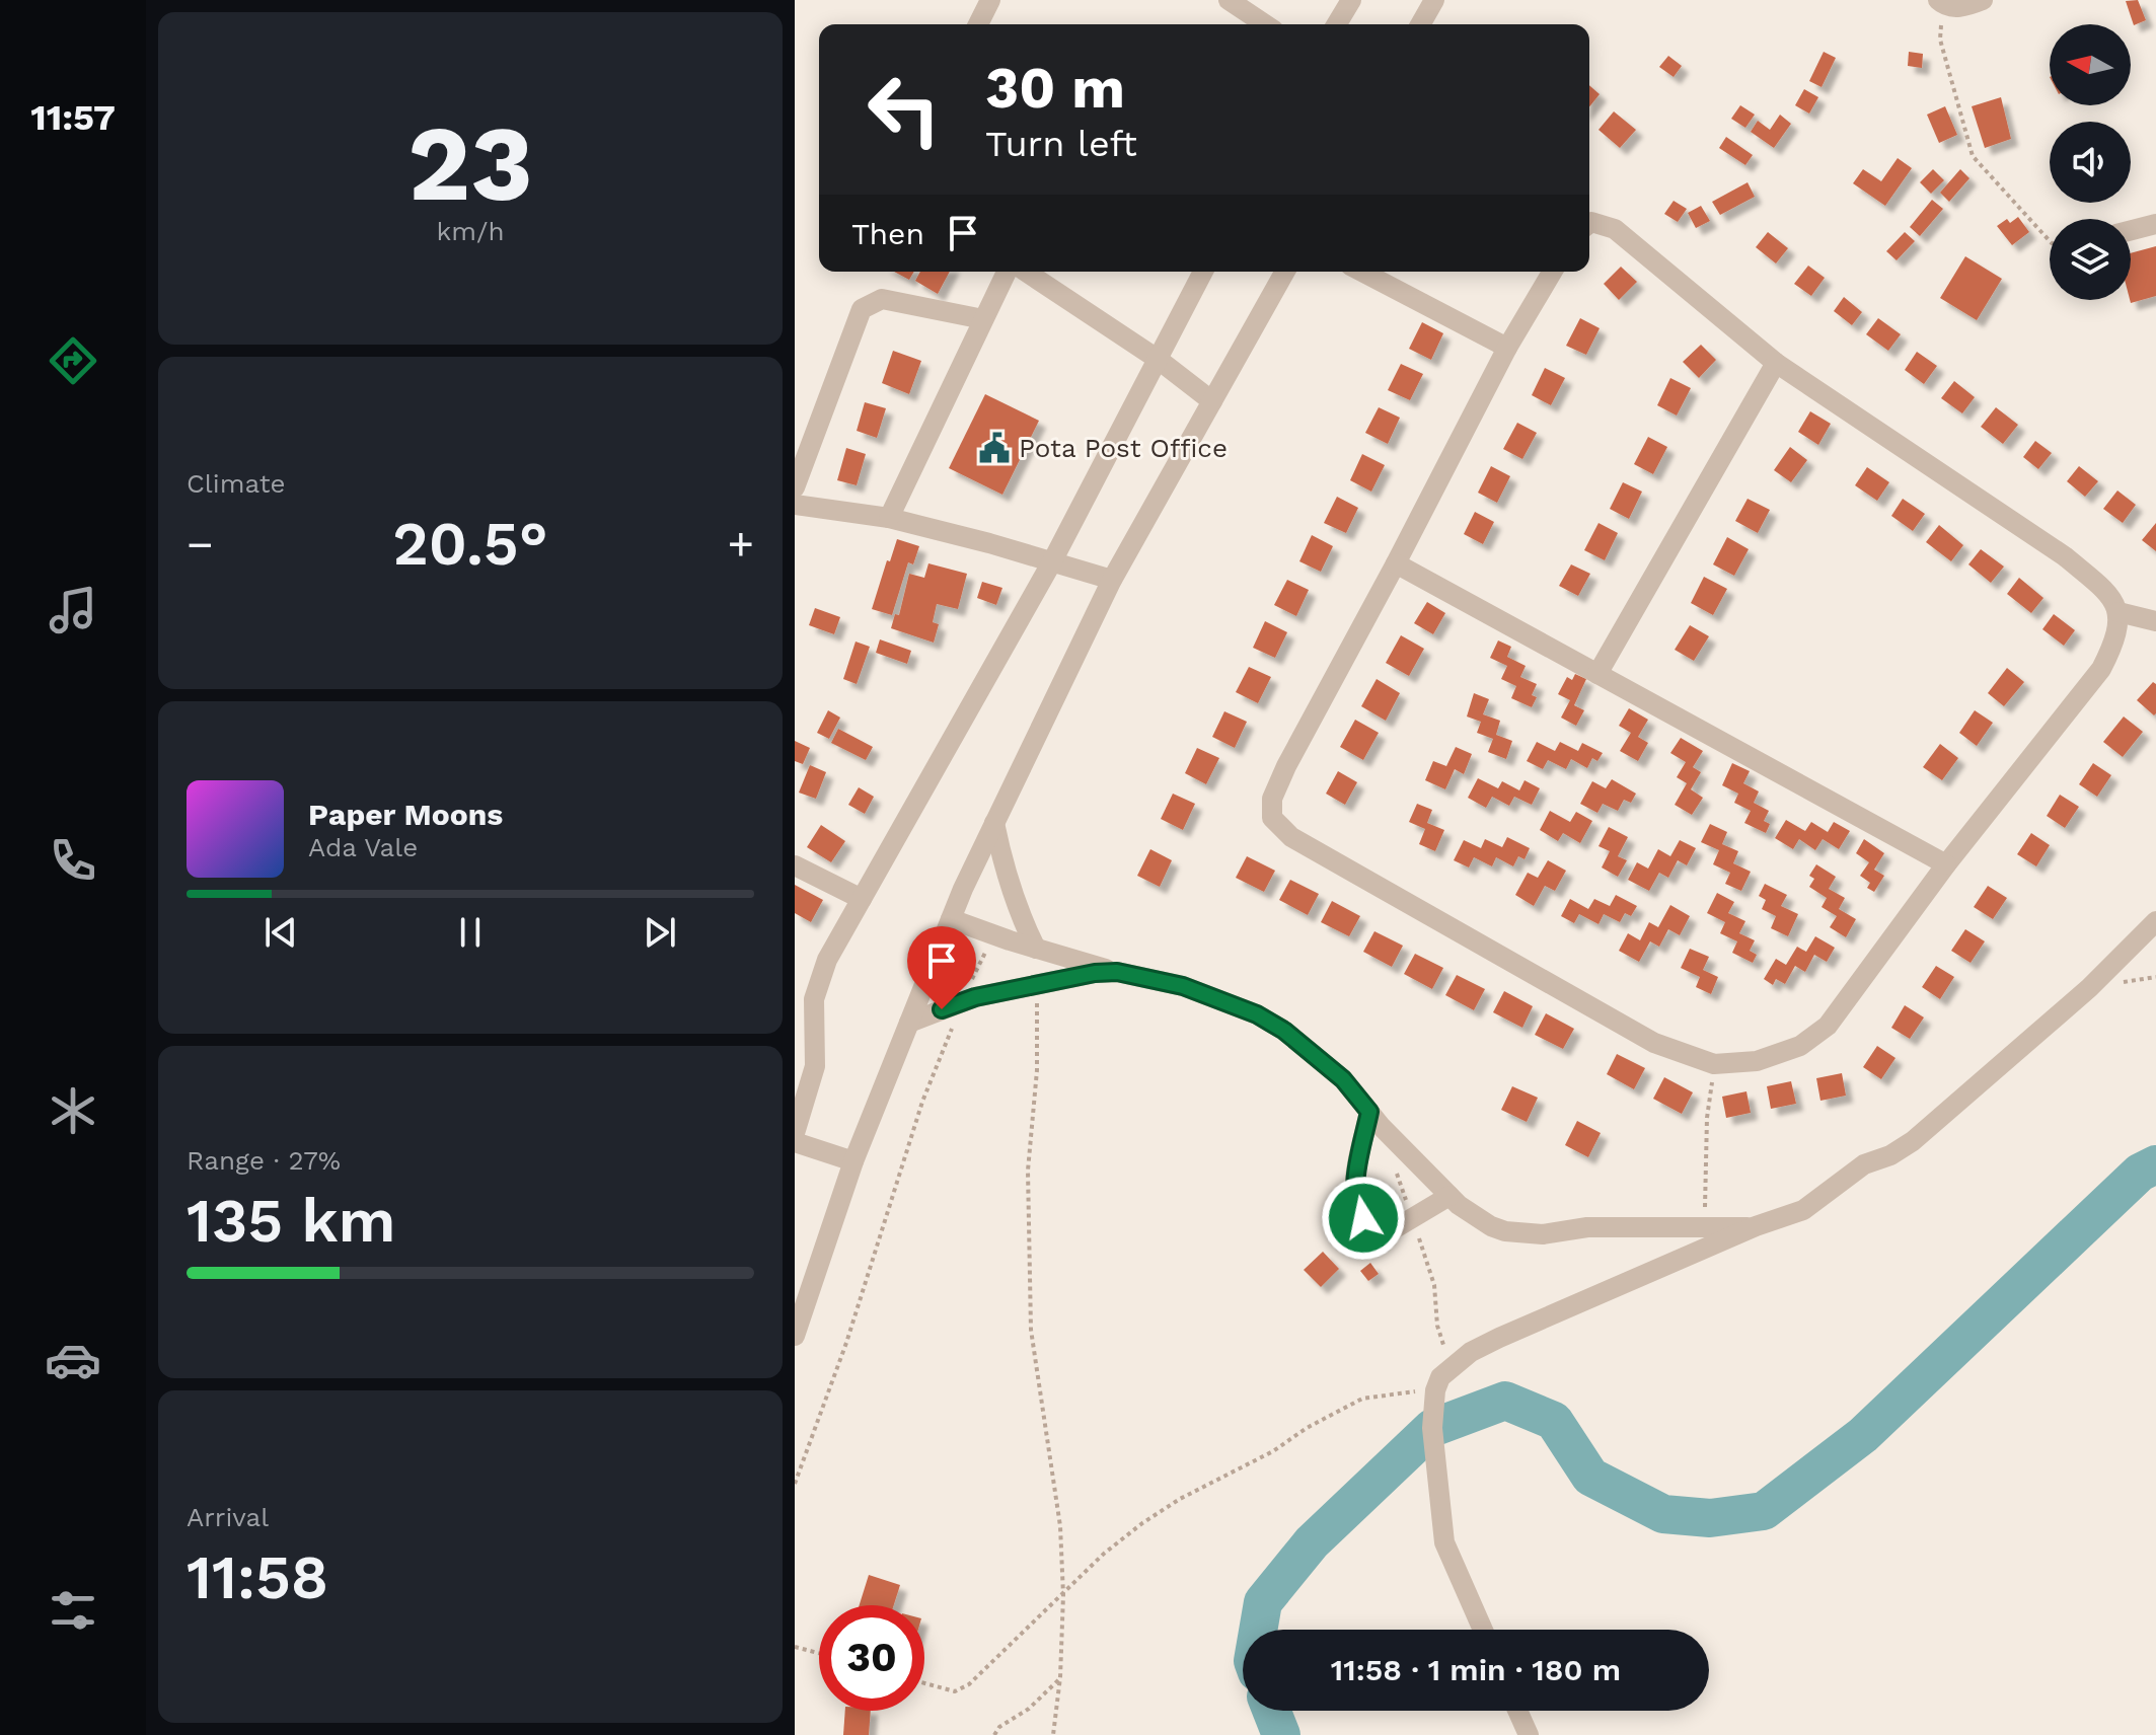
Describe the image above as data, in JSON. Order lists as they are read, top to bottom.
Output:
{
  "places": {
    "public building": ["Pota Post Office"]
  },
  "north": "left",
  "page": {
    "tabs": "11:57",
    "tile": [
      ["23", "km/h"],
      "Climate",
      ["Range · 27%", "135 km"],
      ["Arrival", "11:58"]
    ],
    "turn": ["30 m", "Turn left"],
    "then": "Then",
    "heat": ["−", "20.5°", "+"],
    "song": ["Paper Moons", "Ada Vale"],
    "limit": "30",
    "trip": "11:58 · 1 min · 180 m"
  }
}
